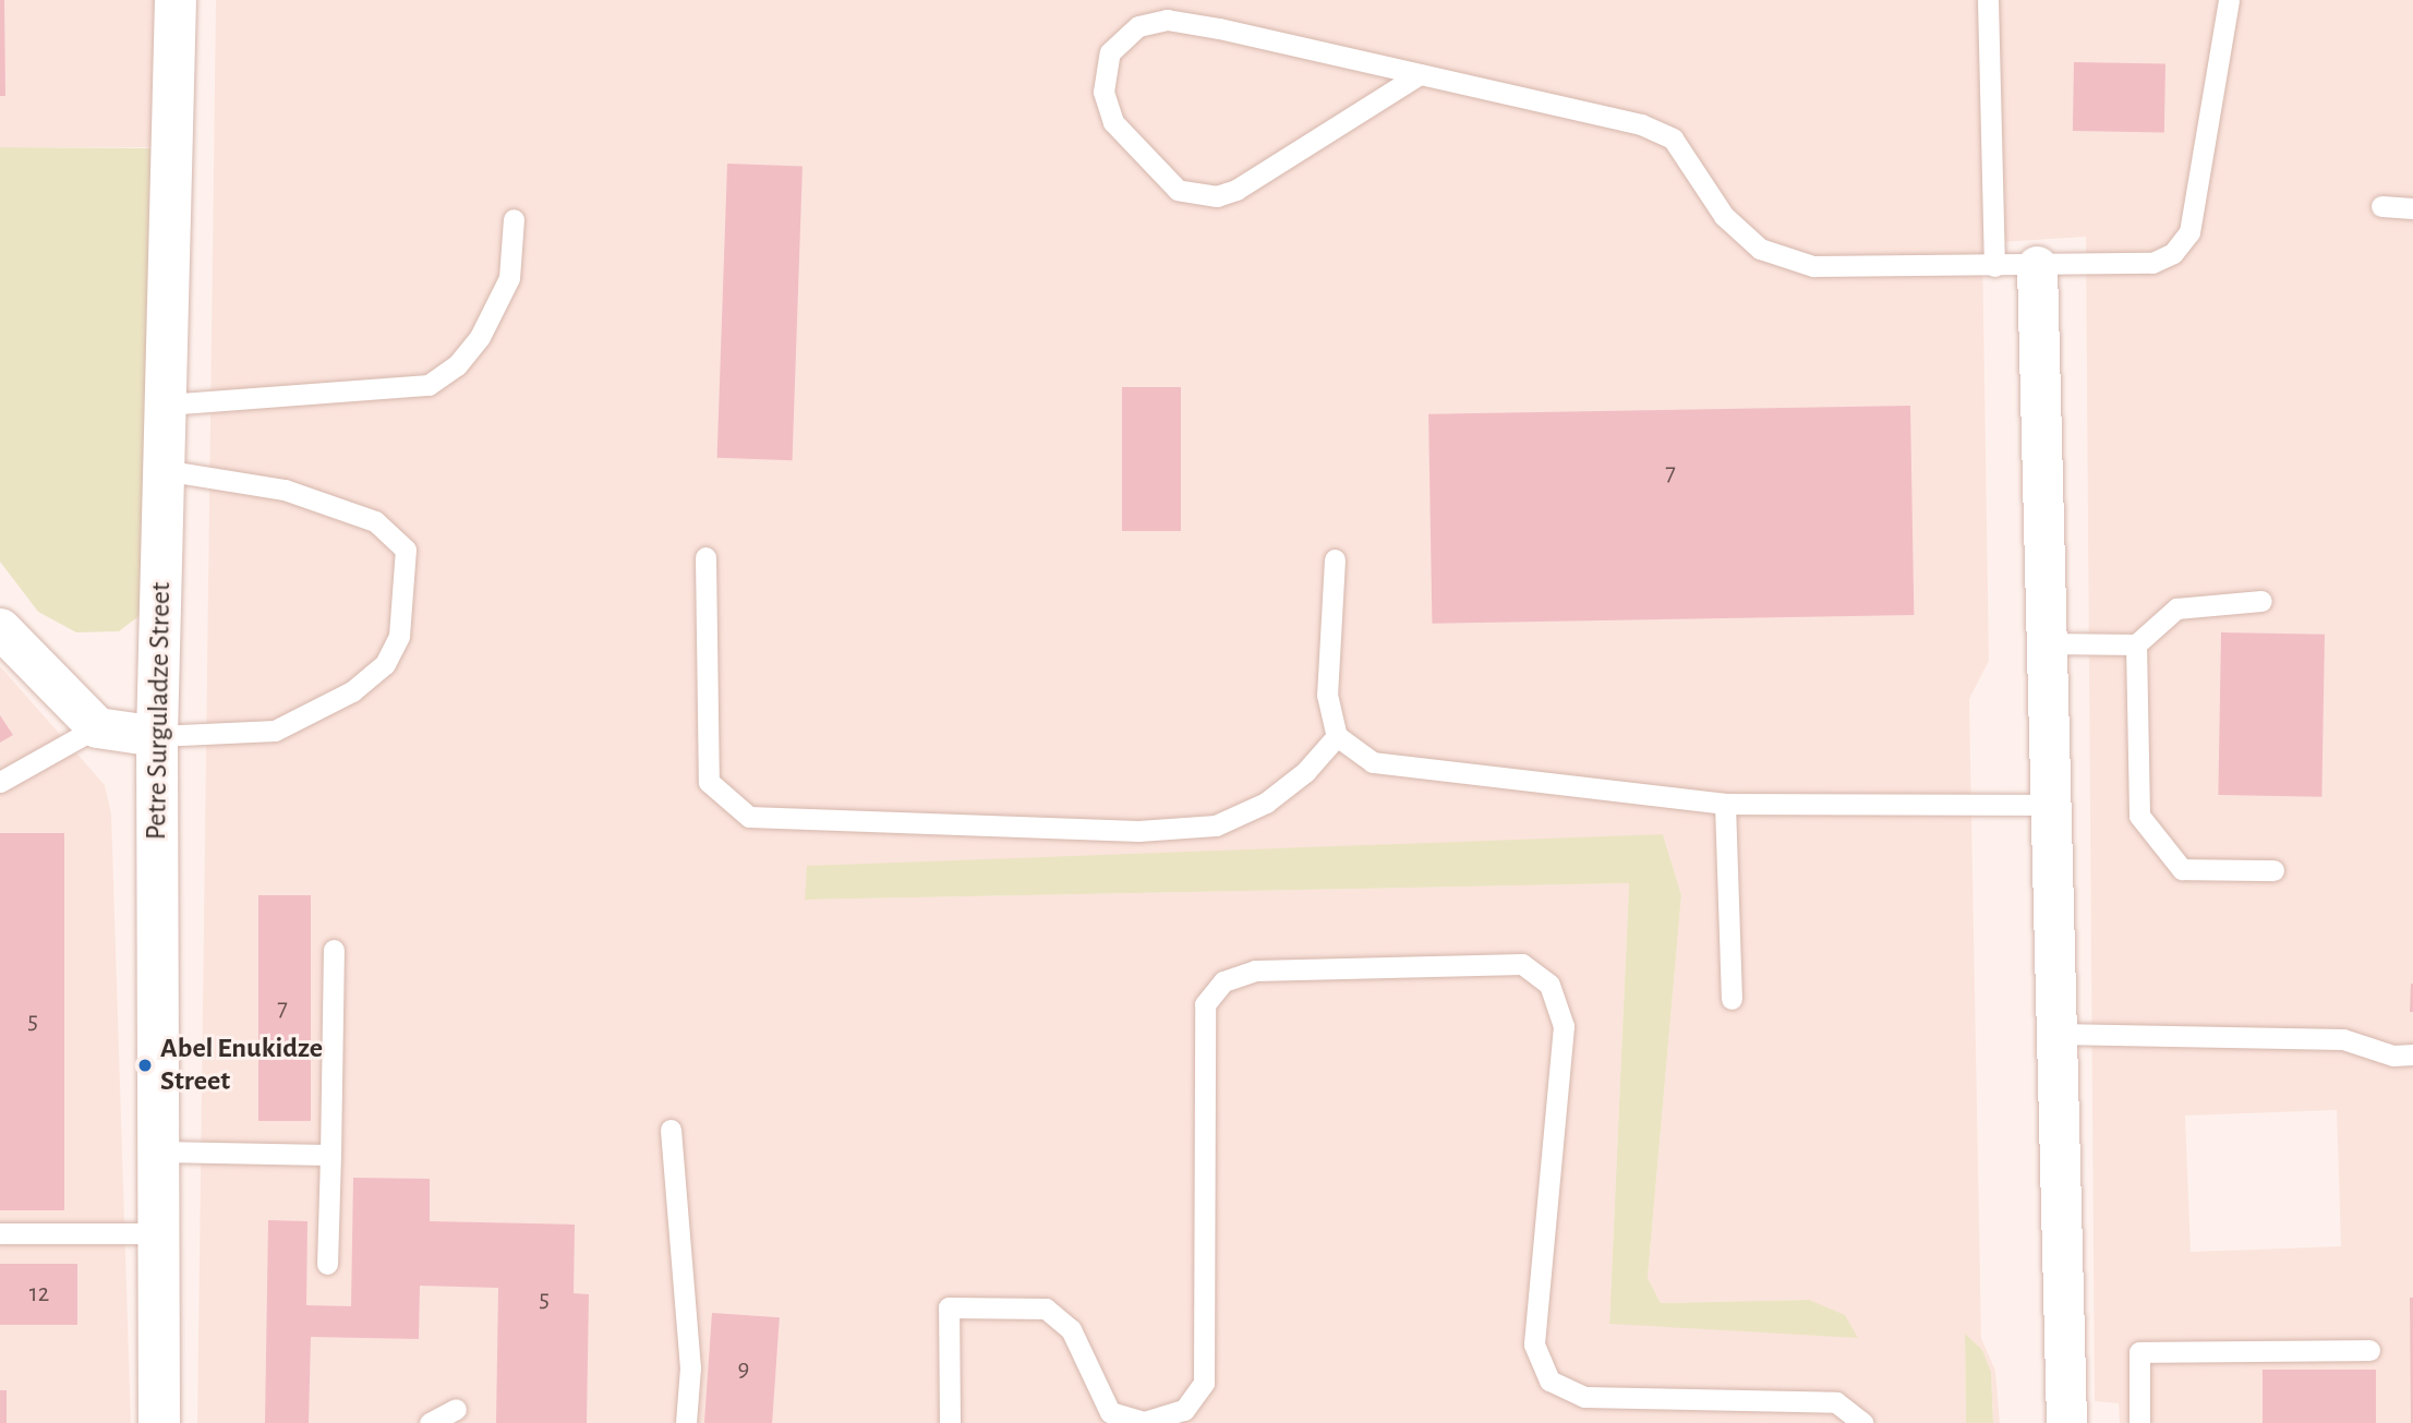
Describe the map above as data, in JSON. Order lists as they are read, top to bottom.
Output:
{
  "streets": {
    "street": ["Petre Surguladze Street"]
  },
  "places": ["Abel Enukidze Street"],
  "house_numbers": [
    "7",
    "7",
    "5",
    "12",
    "5",
    "9"
  ]
}
